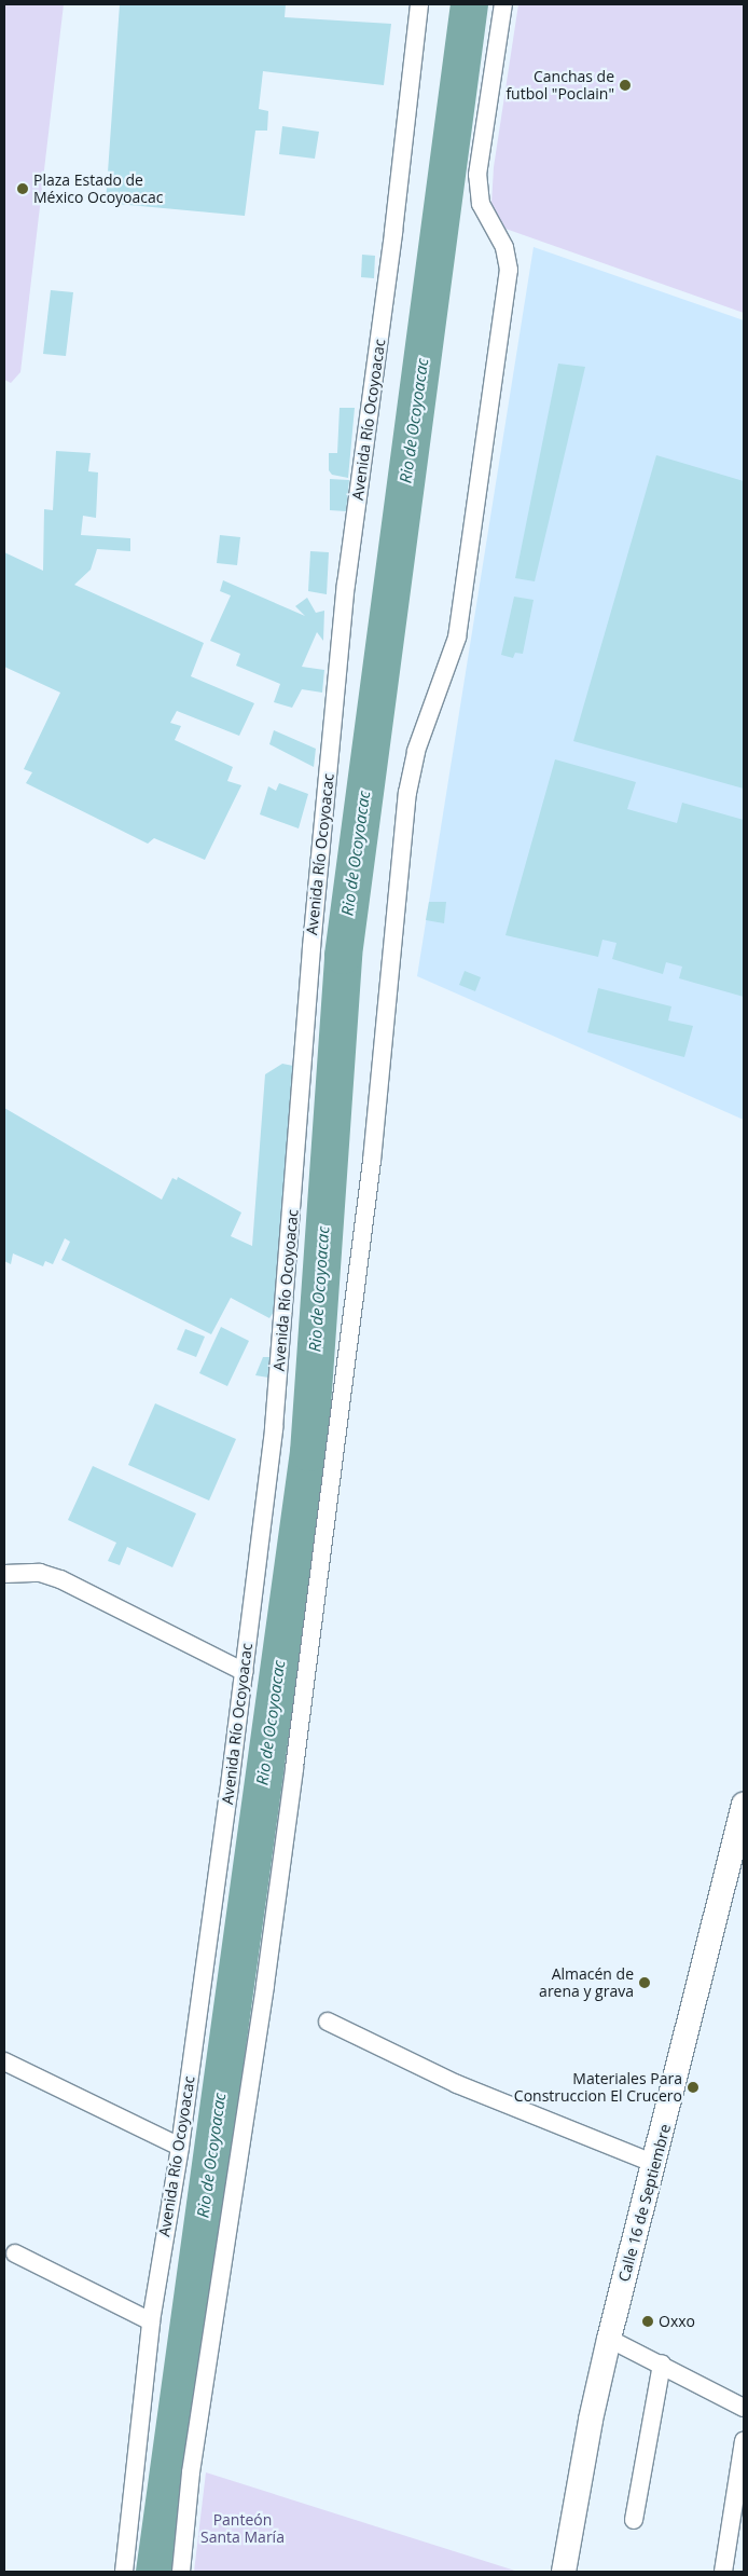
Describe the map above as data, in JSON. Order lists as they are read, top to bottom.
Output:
{
  "streets": {
    "main road": ["Calle 16 de Septiembre"],
    "street": ["Avenida Río Ocoyoacac"]
  },
  "water": ["Rio de Ocoyoacac"],
  "parks": ["Panteón Santa María"],
  "places": [
    "Canchas de futbol \"Poclain\"",
    "Plaza Estado de México Ocoyoacac",
    "Almacén de arena y grava",
    "Materiales Para Construccion El Crucero",
    "Oxxo"
  ]
}
